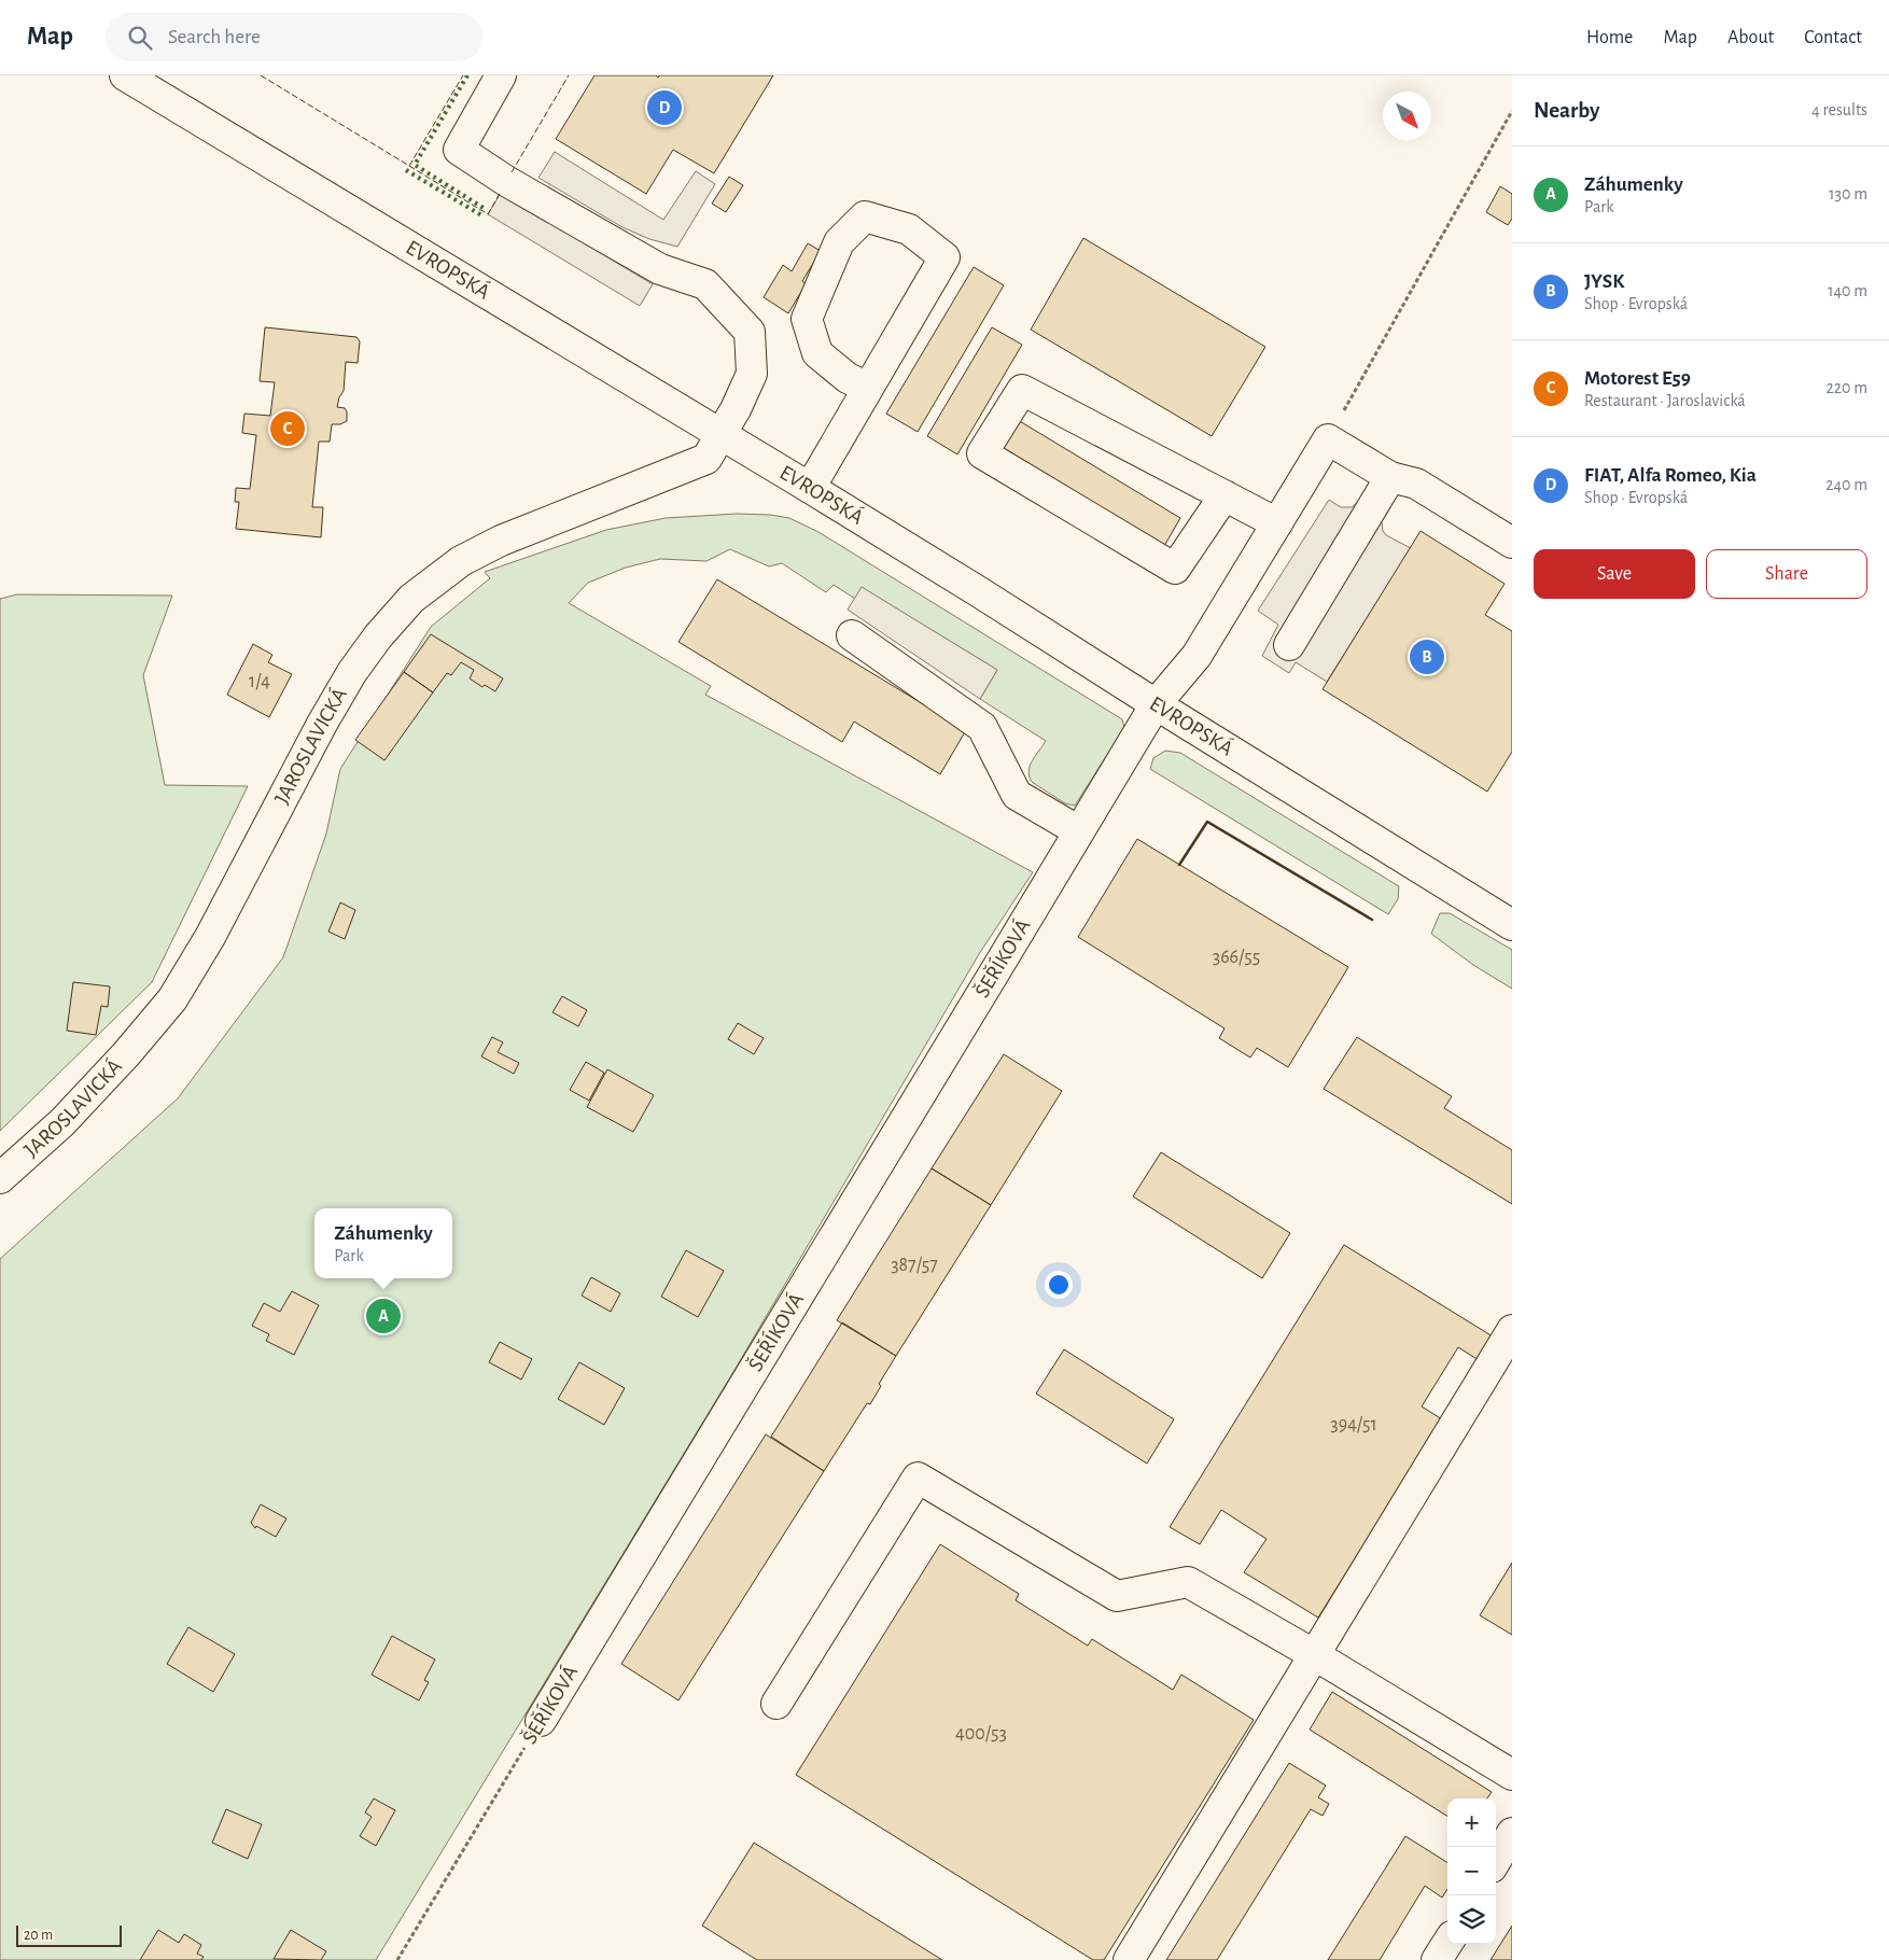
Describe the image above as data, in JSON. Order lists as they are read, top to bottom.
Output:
{
  "streets": {
    "street": ["EVROPSKÁ", "JAROSLAVICKÁ", "ŠEŘÍKOVÁ"]
  },
  "crossings": [
    ["EVROPSKÁ", "JAROSLAVICKÁ"],
    ["EVROPSKÁ", "ŠEŘÍKOVÁ"]
  ],
  "house_numbers": [
    "1/4",
    "366/55",
    "387/57",
    "394/51",
    "400/53"
  ],
  "scale_bar": "20 m",
  "north": "bottom right",
  "page": {
    "header": "Map",
    "search": "Search here",
    "nav": [
      "Home",
      "Map",
      "About",
      "Contact"
    ],
    "heading": ["Nearby", "4 results"],
    "pins": [
      "D",
      "C",
      "B",
      "A"
    ],
    "list": [
      {
        "mark": "A",
        "name": "Záhumenky",
        "note": "Park",
        "value": "130 m"
      },
      {
        "mark": "B",
        "name": "JYSK",
        "note": "Shop · Evropská",
        "value": "140 m"
      },
      {
        "mark": "C",
        "name": "Motorest E59",
        "note": "Restaurant · Jaroslavická",
        "value": "220 m"
      },
      {
        "mark": "D",
        "name": "FIAT, Alfa Romeo, Kia",
        "note": "Shop · Evropská",
        "value": "240 m"
      }
    ],
    "buttons": ["Save", "Share"],
    "popup": ["Záhumenky", "Park"],
    "map_buttons": ["+", "−"],
    "scale": "20 m"
  }
}
